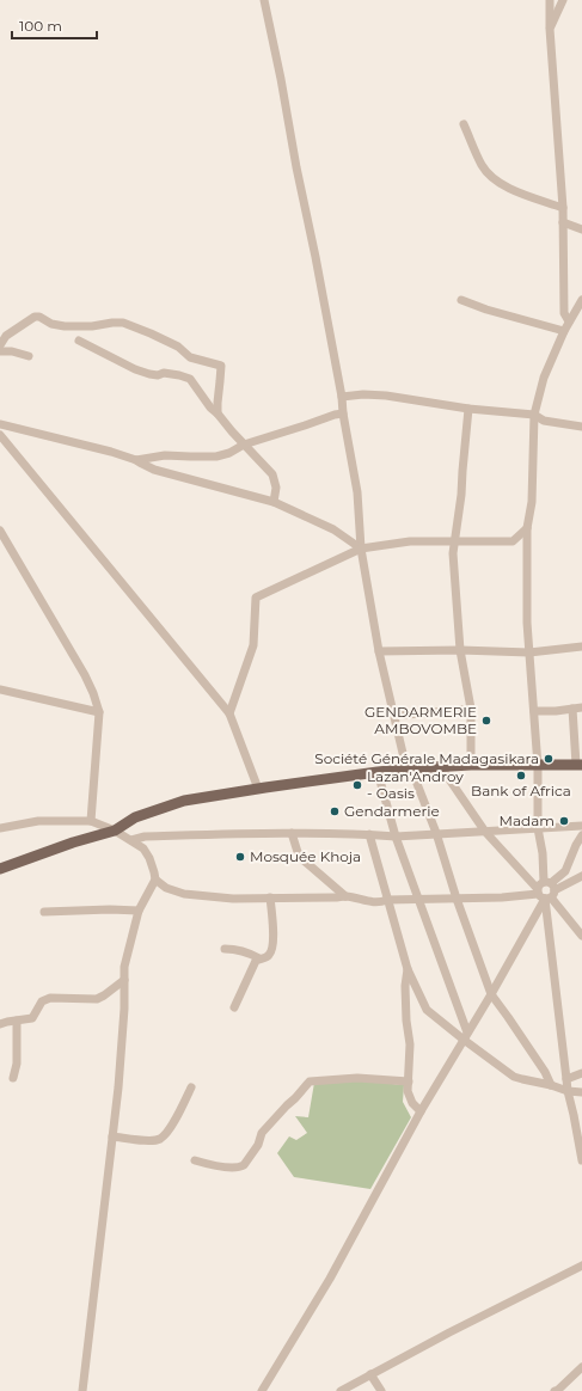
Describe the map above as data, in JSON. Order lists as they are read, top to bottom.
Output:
{
  "places": [
    "GENDARMERIE AMBOVOMBE",
    "Société Générale Madagasikara",
    "Bank of Africa",
    "Lazan'Androy - Oasis",
    "Gendarmerie",
    "Madam",
    "Mosquée Khoja"
  ],
  "scale_bar": "100 m"
}
